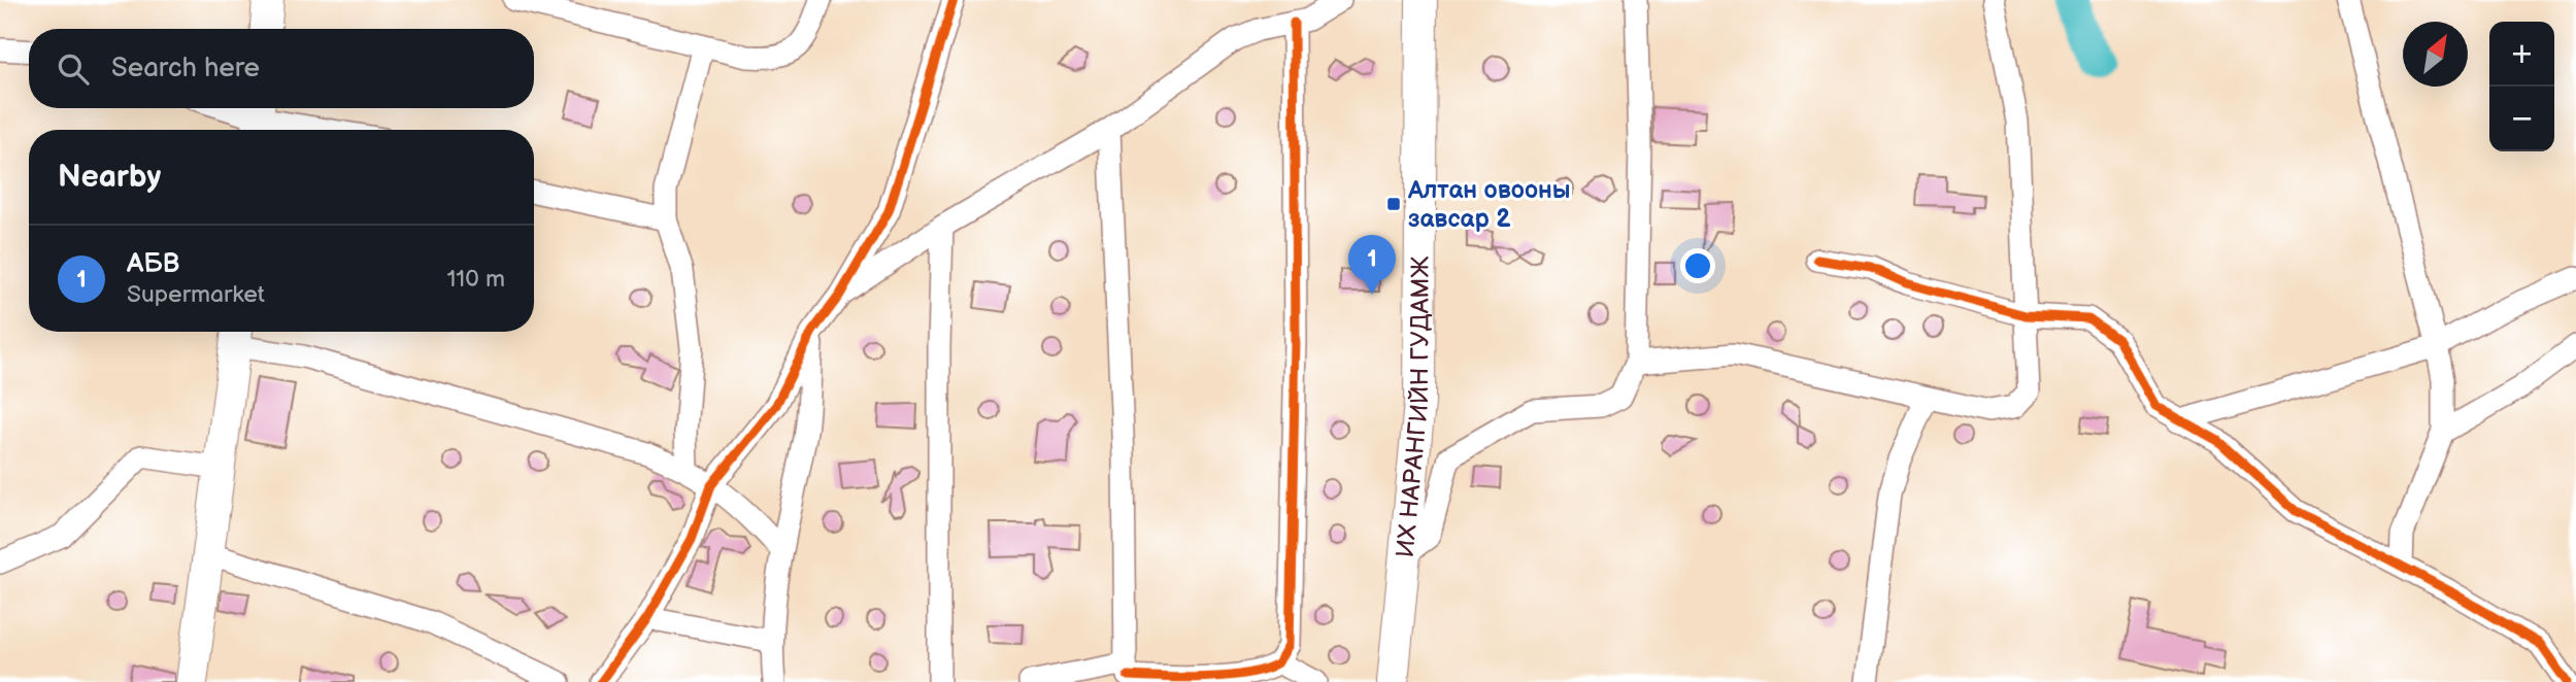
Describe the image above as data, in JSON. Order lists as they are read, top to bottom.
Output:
{
  "streets": {
    "main road": ["ИХ НАРАНГИЙН ГУДАМЖ"]
  },
  "places": {
    "transit": ["Алтан овооны завсар 2"]
  },
  "north": "top right",
  "page": {
    "map_buttons": ["+", "−"],
    "search": "Search here",
    "heading": "Nearby",
    "list": [
      {
        "mark": "1",
        "name": "АБВ",
        "note": "Supermarket",
        "value": "110 m"
      }
    ],
    "pins": "1"
  }
}
